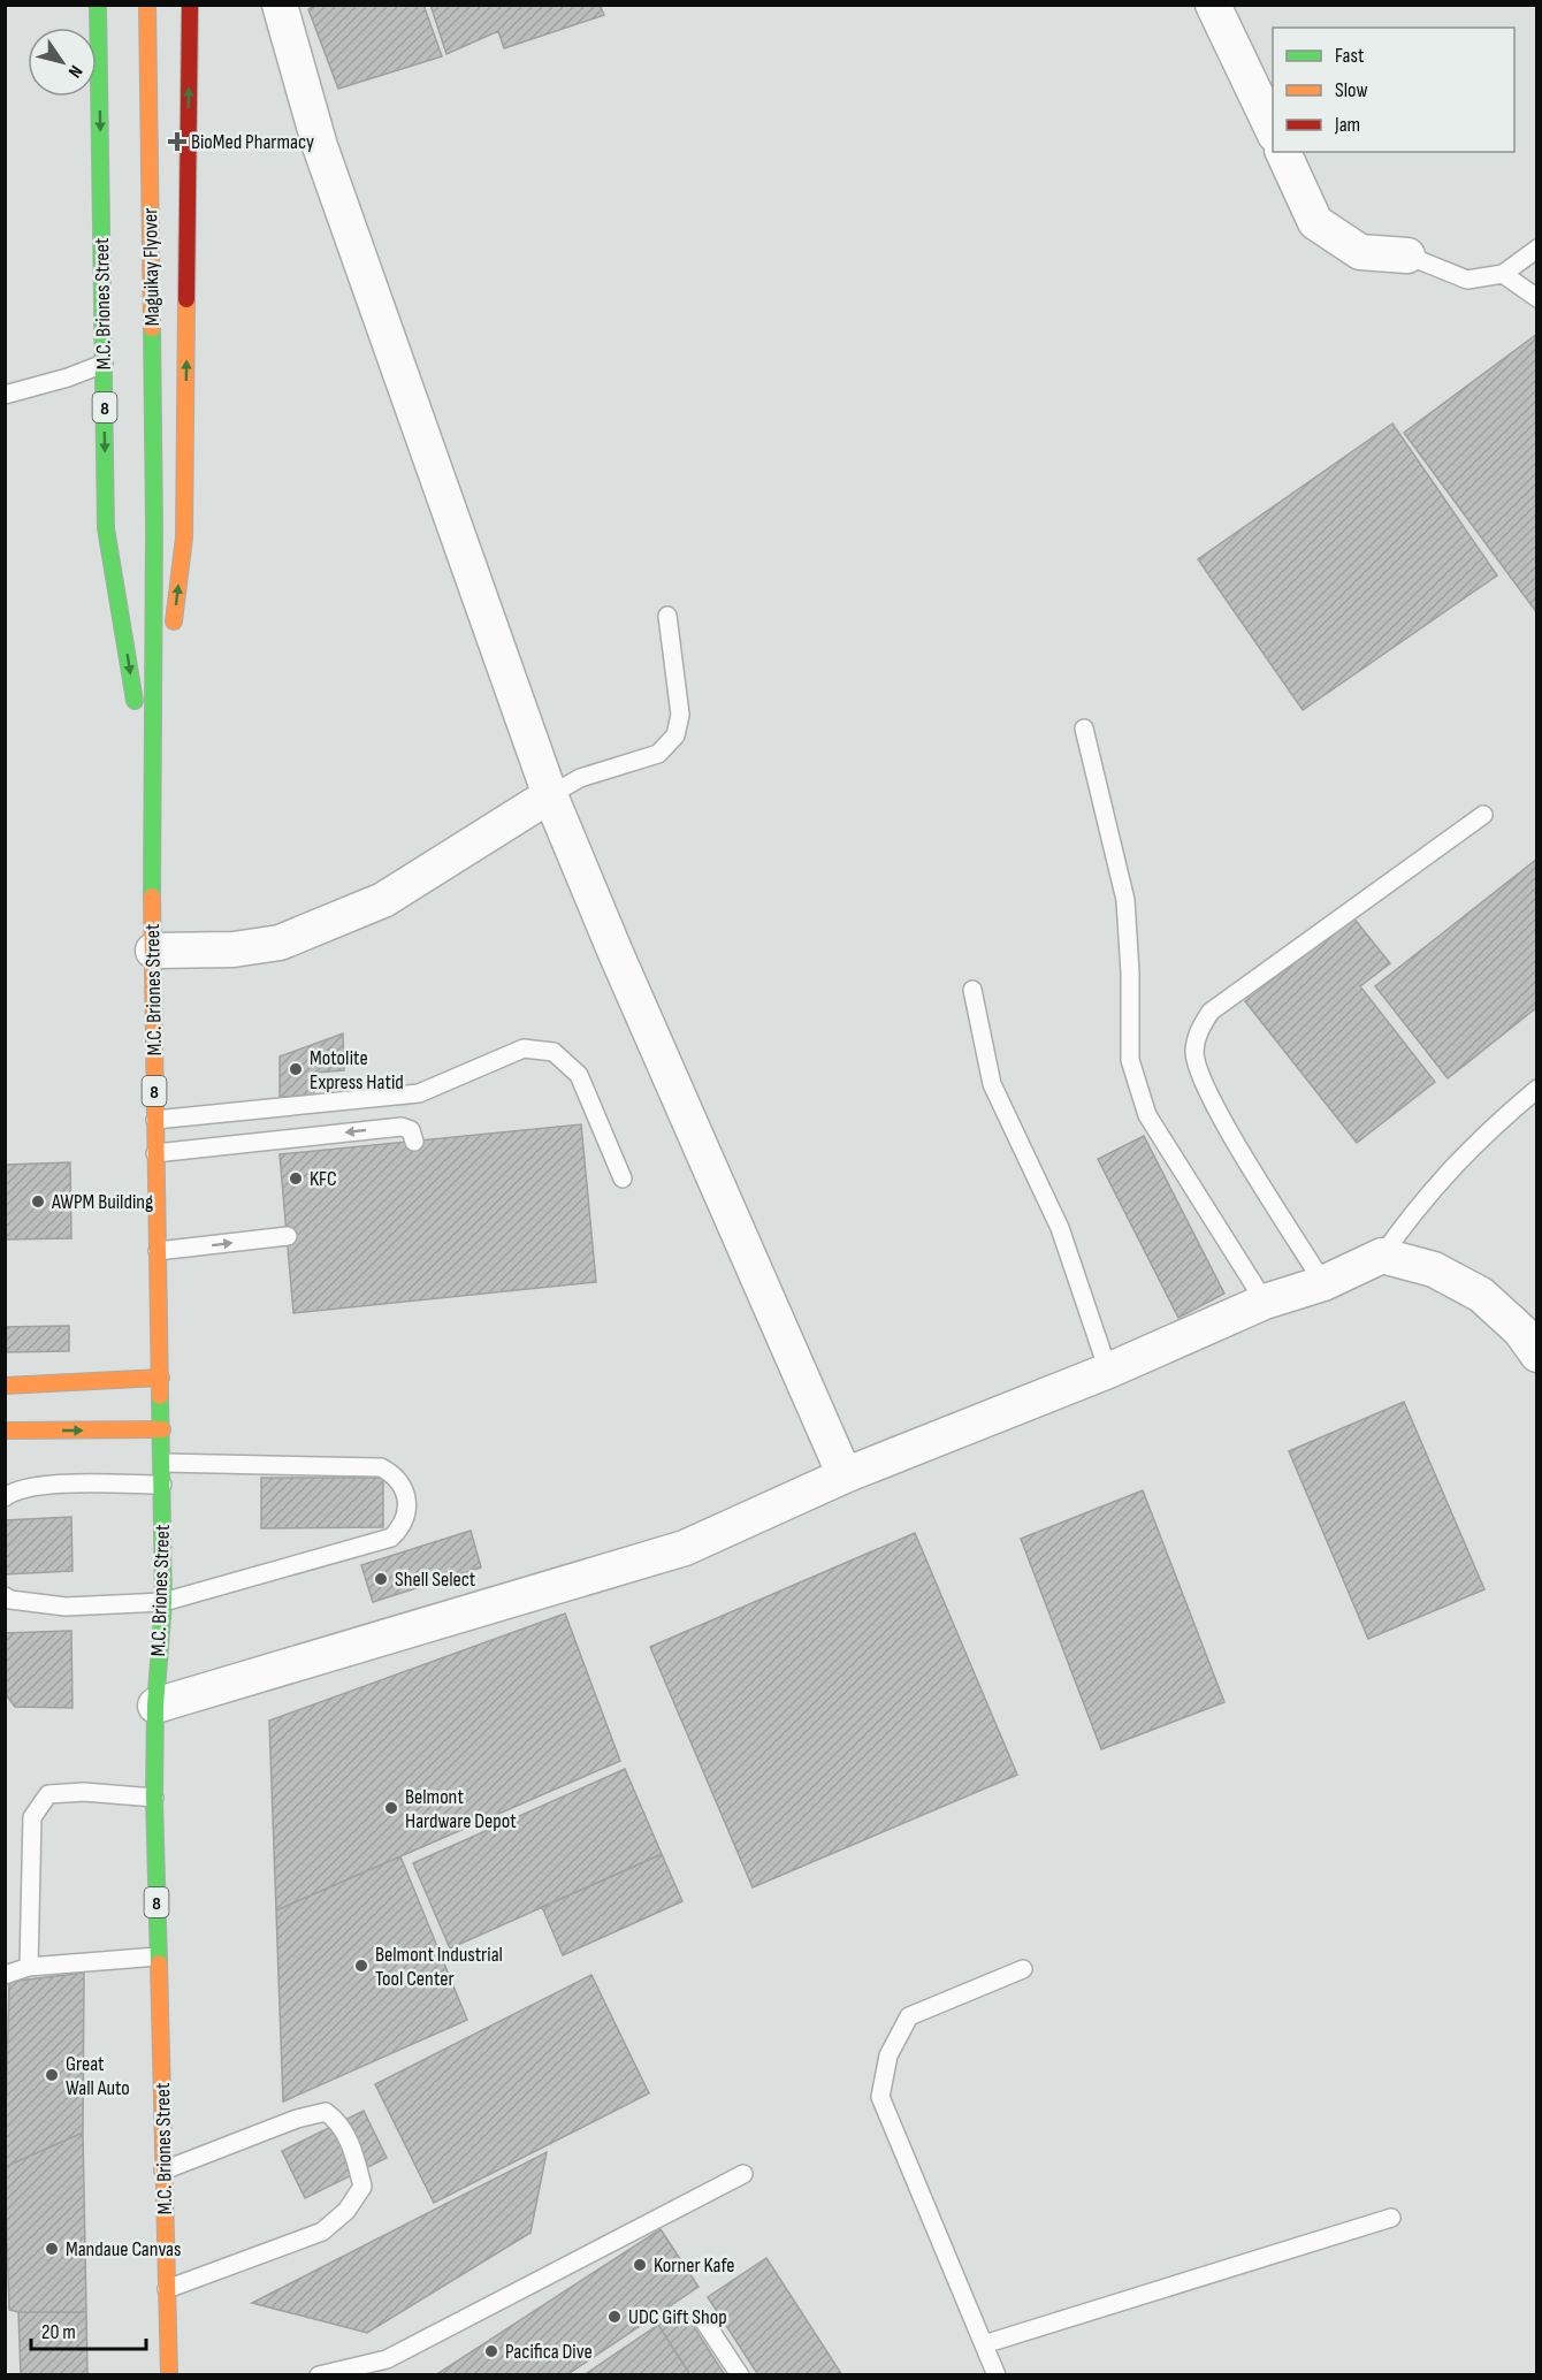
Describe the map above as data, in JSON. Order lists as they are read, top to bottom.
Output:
{
  "streets": {
    "main road": ["Maguikay Flyover", "M.C. Briones Street", "8"]
  },
  "crossings": [
    ["Maguikay Flyover", "M.C. Briones Street"]
  ],
  "places": {
    "health": ["BioMed Pharmacy"],
    "other": [
      "Motolite Express Hatid",
      "KFC",
      "AWPM Building",
      "Shell Select",
      "Belmont Hardware Depot",
      "Belmont Industrial Tool Center",
      "Great Wall Auto",
      "Mandaue Canvas",
      "Korner Kafe",
      "UDC Gift Shop",
      "Pacifica Dive"
    ]
  },
  "legend": ["Fast", "Slow", "Jam"],
  "scale_bar": "20 m",
  "north": "bottom right"
}
